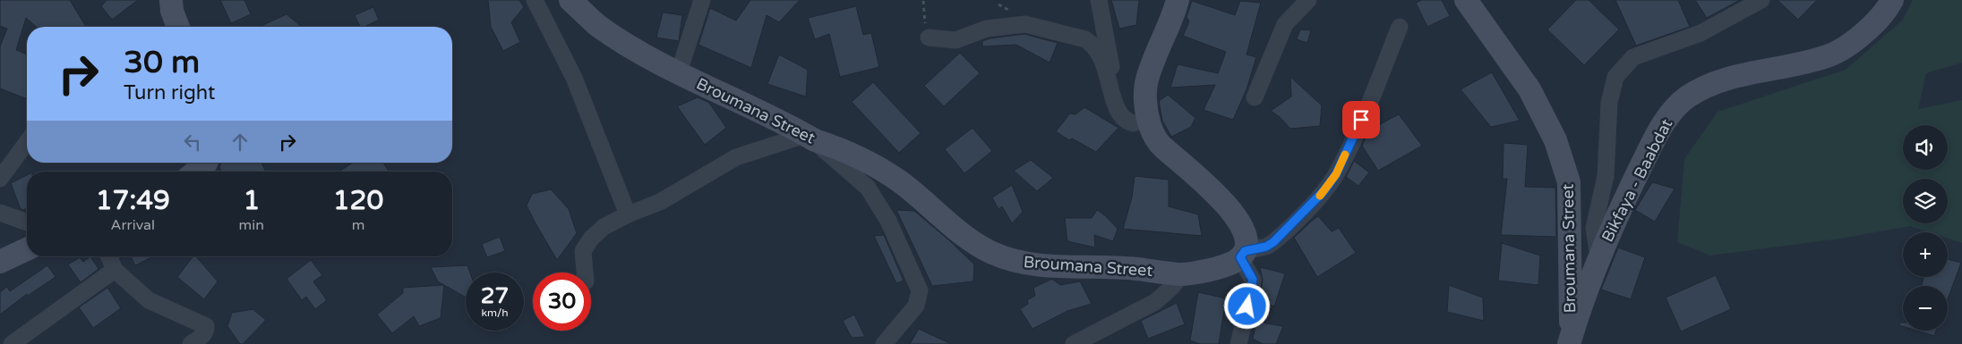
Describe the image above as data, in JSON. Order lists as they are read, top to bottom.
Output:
{
  "streets": {
    "street": ["Broumana Street", "Bikfaya - Baabdat"]
  },
  "crossings": [
    ["Broumana Street", "Bikfaya - Baabdat"]
  ],
  "page": {
    "turn": ["30 m", "Turn right"],
    "map_buttons": ["+", "−"],
    "eta": [
      "17:49",
      "Arrival",
      "1",
      "min",
      "120",
      "m"
    ],
    "speed": "27 km/h",
    "limit": "30"
  }
}
